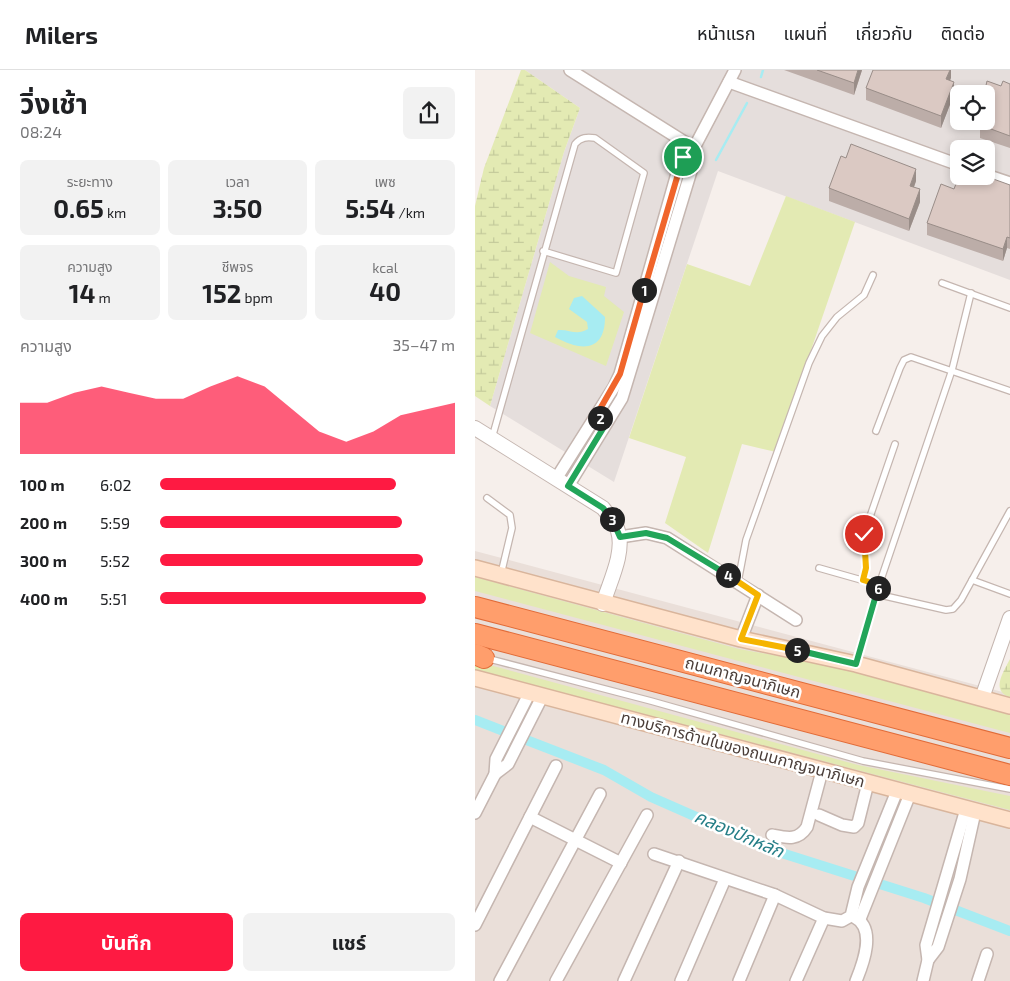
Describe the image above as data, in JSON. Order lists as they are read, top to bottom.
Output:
{
  "streets": {
    "highway": ["ถนนกาญจนาภิเษก"],
    "main road": ["ทางบริการด้านในของถนนกาญจนาภิเษก"]
  },
  "water": ["คลองปักหลัก"],
  "page": {
    "header": "Milers",
    "nav": [
      "หน้าแรก",
      "แผนที่",
      "เกี่ยวกับ",
      "ติดต่อ"
    ],
    "heading": ["วิ่งเช้า", "08:24"],
    "stats": [
      ["ระยะทาง", "0.65 km"],
      ["เวลา", "3:50"],
      ["เพซ", "5:54 /km"],
      ["ความสูง", "14 m"],
      ["ชีพจร", "152 bpm"],
      ["kcal", "40"]
    ],
    "pins": [
      "1",
      "2",
      "3",
      "4",
      "6",
      "5"
    ],
    "chart": ["ความสูง", "35–47 m"],
    "list": [
      {
        "name": "100 m",
        "note": "6:02"
      },
      {
        "name": "200 m",
        "note": "5:59"
      },
      {
        "name": "300 m",
        "note": "5:52"
      },
      {
        "name": "400 m",
        "note": "5:51"
      }
    ],
    "buttons": ["บันทึก", "แชร์"]
  }
}
